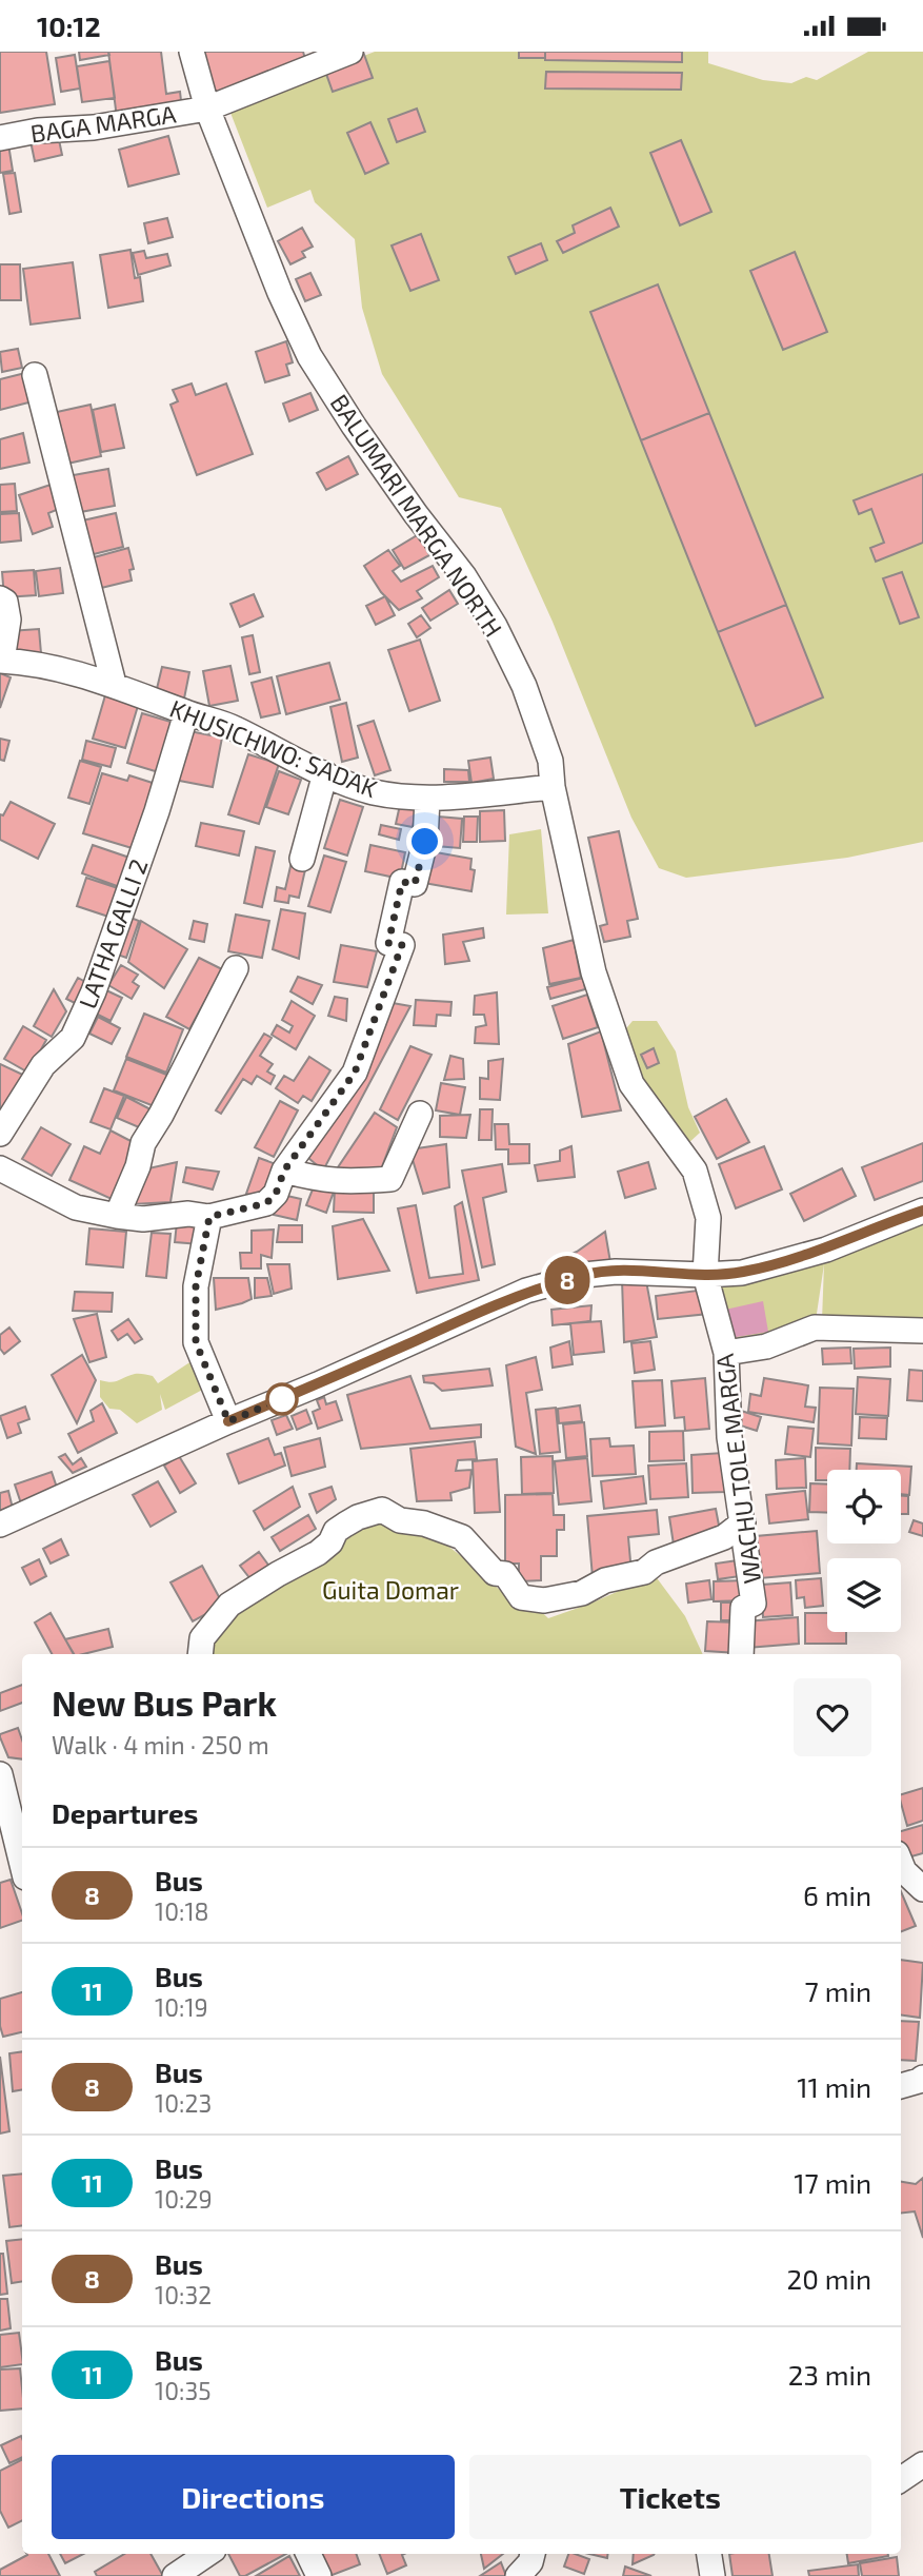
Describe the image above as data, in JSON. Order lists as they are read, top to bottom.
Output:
{
  "streets": {
    "street": [
      "BAGA MARGA",
      "BALUMARI MARGA NORTH",
      "KHUSICHWO: SADAK",
      "LATHA GALLI 2",
      "WACHU TOLE MARGA"
    ]
  },
  "crossings": [
    ["BAGA MARGA", "BALUMARI MARGA NORTH"],
    ["BALUMARI MARGA NORTH", "KHUSICHWO: SADAK"],
    ["BALUMARI MARGA NORTH", "WACHU TOLE MARGA"],
    ["KHUSICHWO: SADAK", "LATHA GALLI 2"]
  ],
  "parks": ["Guita Domar"],
  "lines": ["bus line 8"],
  "page": {
    "status": "10:12",
    "on_map": "8",
    "heading": [
      ["New Bus Park", "Walk · 4 min · 250 m"],
      "Departures"
    ],
    "list": [
      {
        "mark": "8",
        "name": "Bus",
        "note": "10:18",
        "value": "6 min"
      },
      {
        "mark": "11",
        "name": "Bus",
        "note": "10:19",
        "value": "7 min"
      },
      {
        "mark": "8",
        "name": "Bus",
        "note": "10:23",
        "value": "11 min"
      },
      {
        "mark": "11",
        "name": "Bus",
        "note": "10:29",
        "value": "17 min"
      },
      {
        "mark": "8",
        "name": "Bus",
        "note": "10:32",
        "value": "20 min"
      },
      {
        "mark": "11",
        "name": "Bus",
        "note": "10:35",
        "value": "23 min"
      }
    ],
    "buttons": ["Directions", "Tickets"]
  }
}
